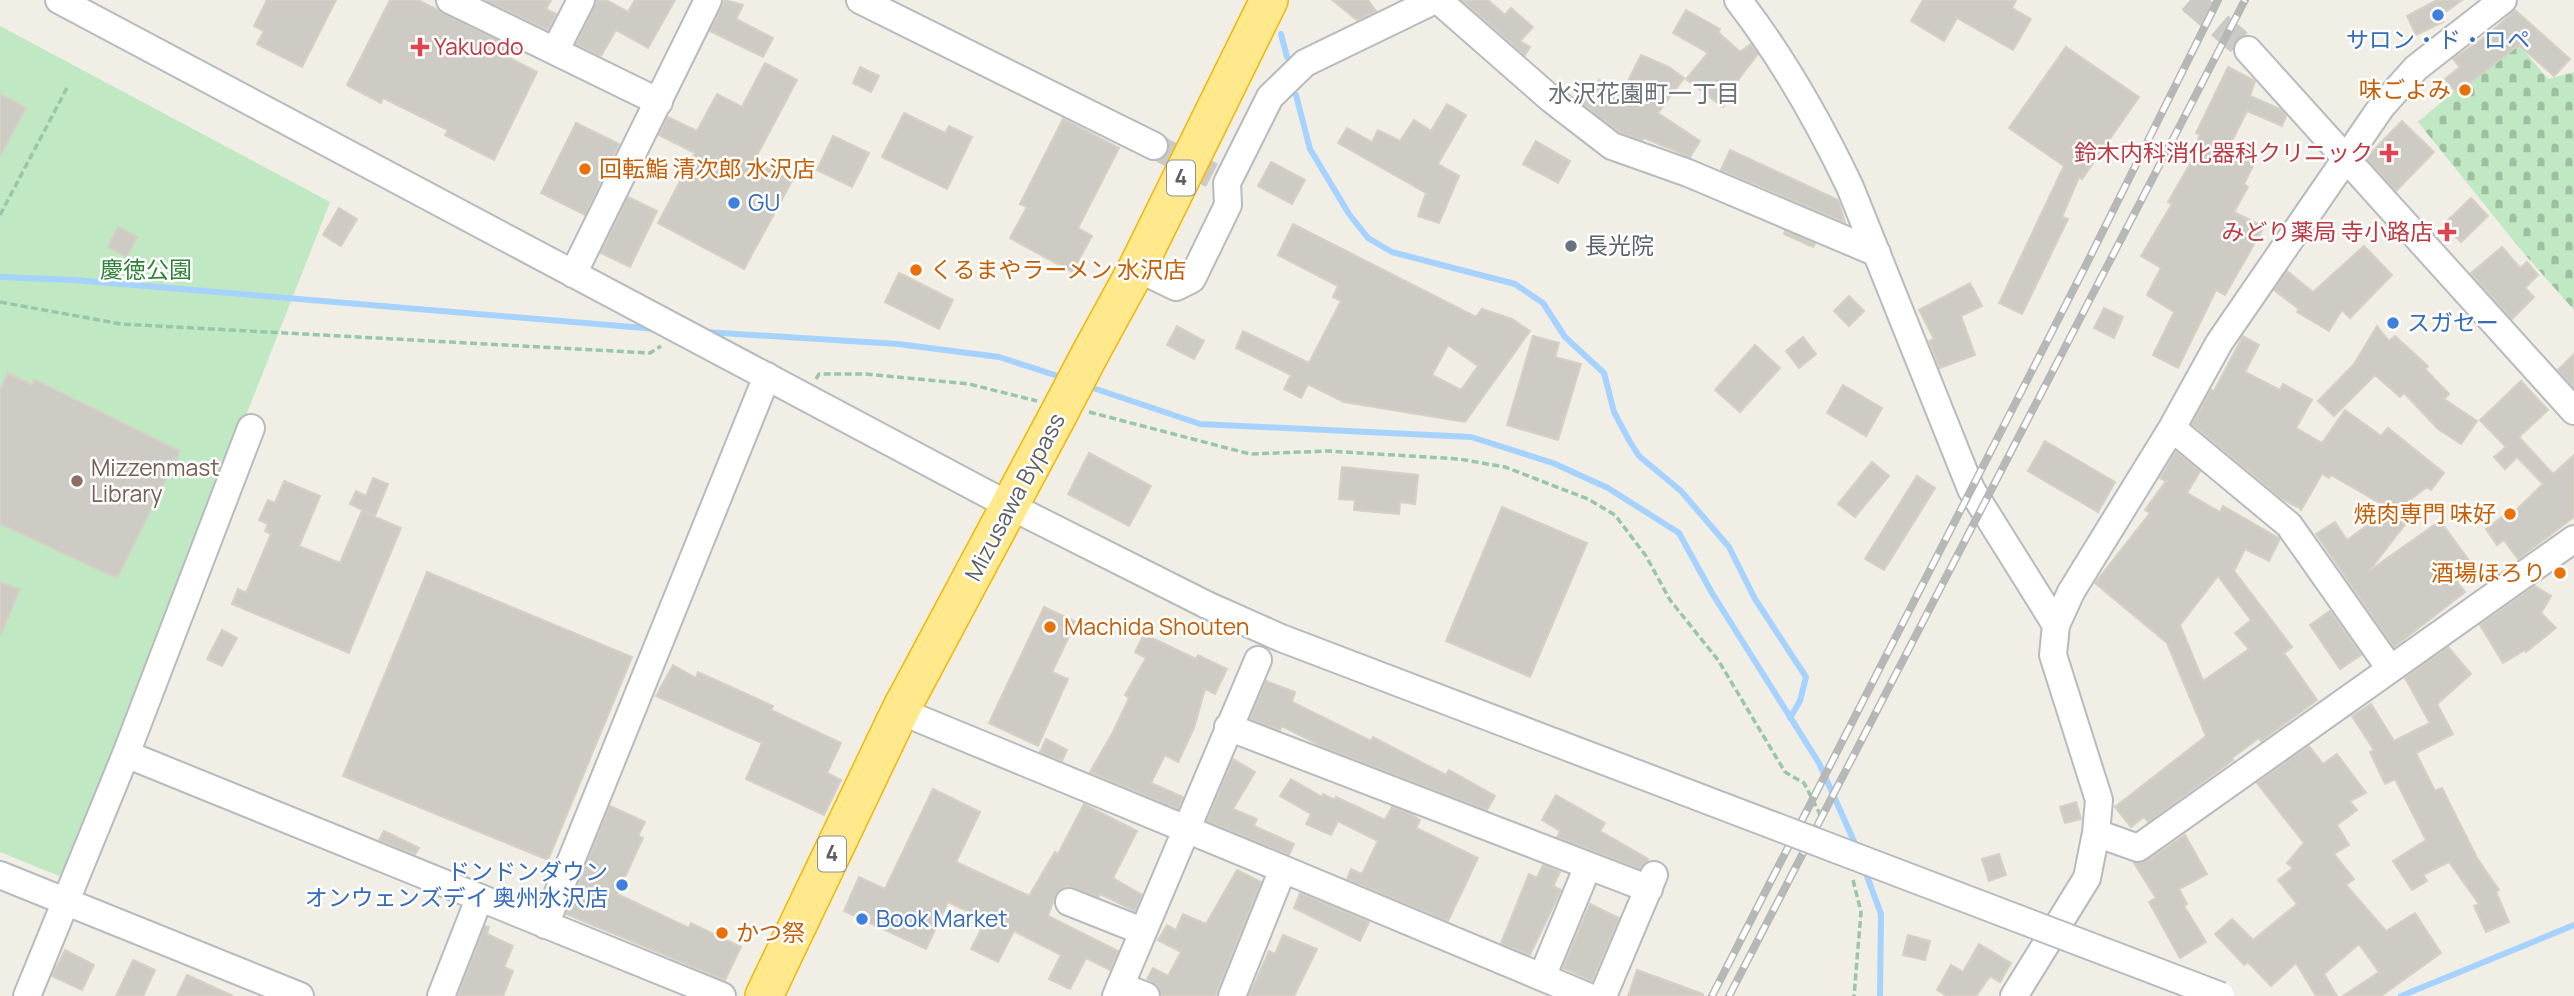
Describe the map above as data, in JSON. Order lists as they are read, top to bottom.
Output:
{
  "streets": {
    "highway": ["4", "Mizusawa Bypass"]
  },
  "districts": ["水沢花園町一丁目"],
  "parks": ["慶徳公園"],
  "places": {
    "other": [
      "サロン・ド・ロペ",
      "味ごよみ",
      "回転鮨 清次郎 水沢店",
      "GU",
      "長光院",
      "くるまやラーメン 水沢店",
      "スガセー",
      "Mizzenmast Library",
      "焼肉専門 味好",
      "酒場ほろり",
      "Machida Shouten",
      "ドンドンダウン オンウェンズデイ 奥州水沢店",
      "Book Market",
      "かつ祭"
    ],
    "health": ["Yakuodo", "鈴木内科消化器科クリニック", "みどり薬局 寺小路店"]
  }
}
